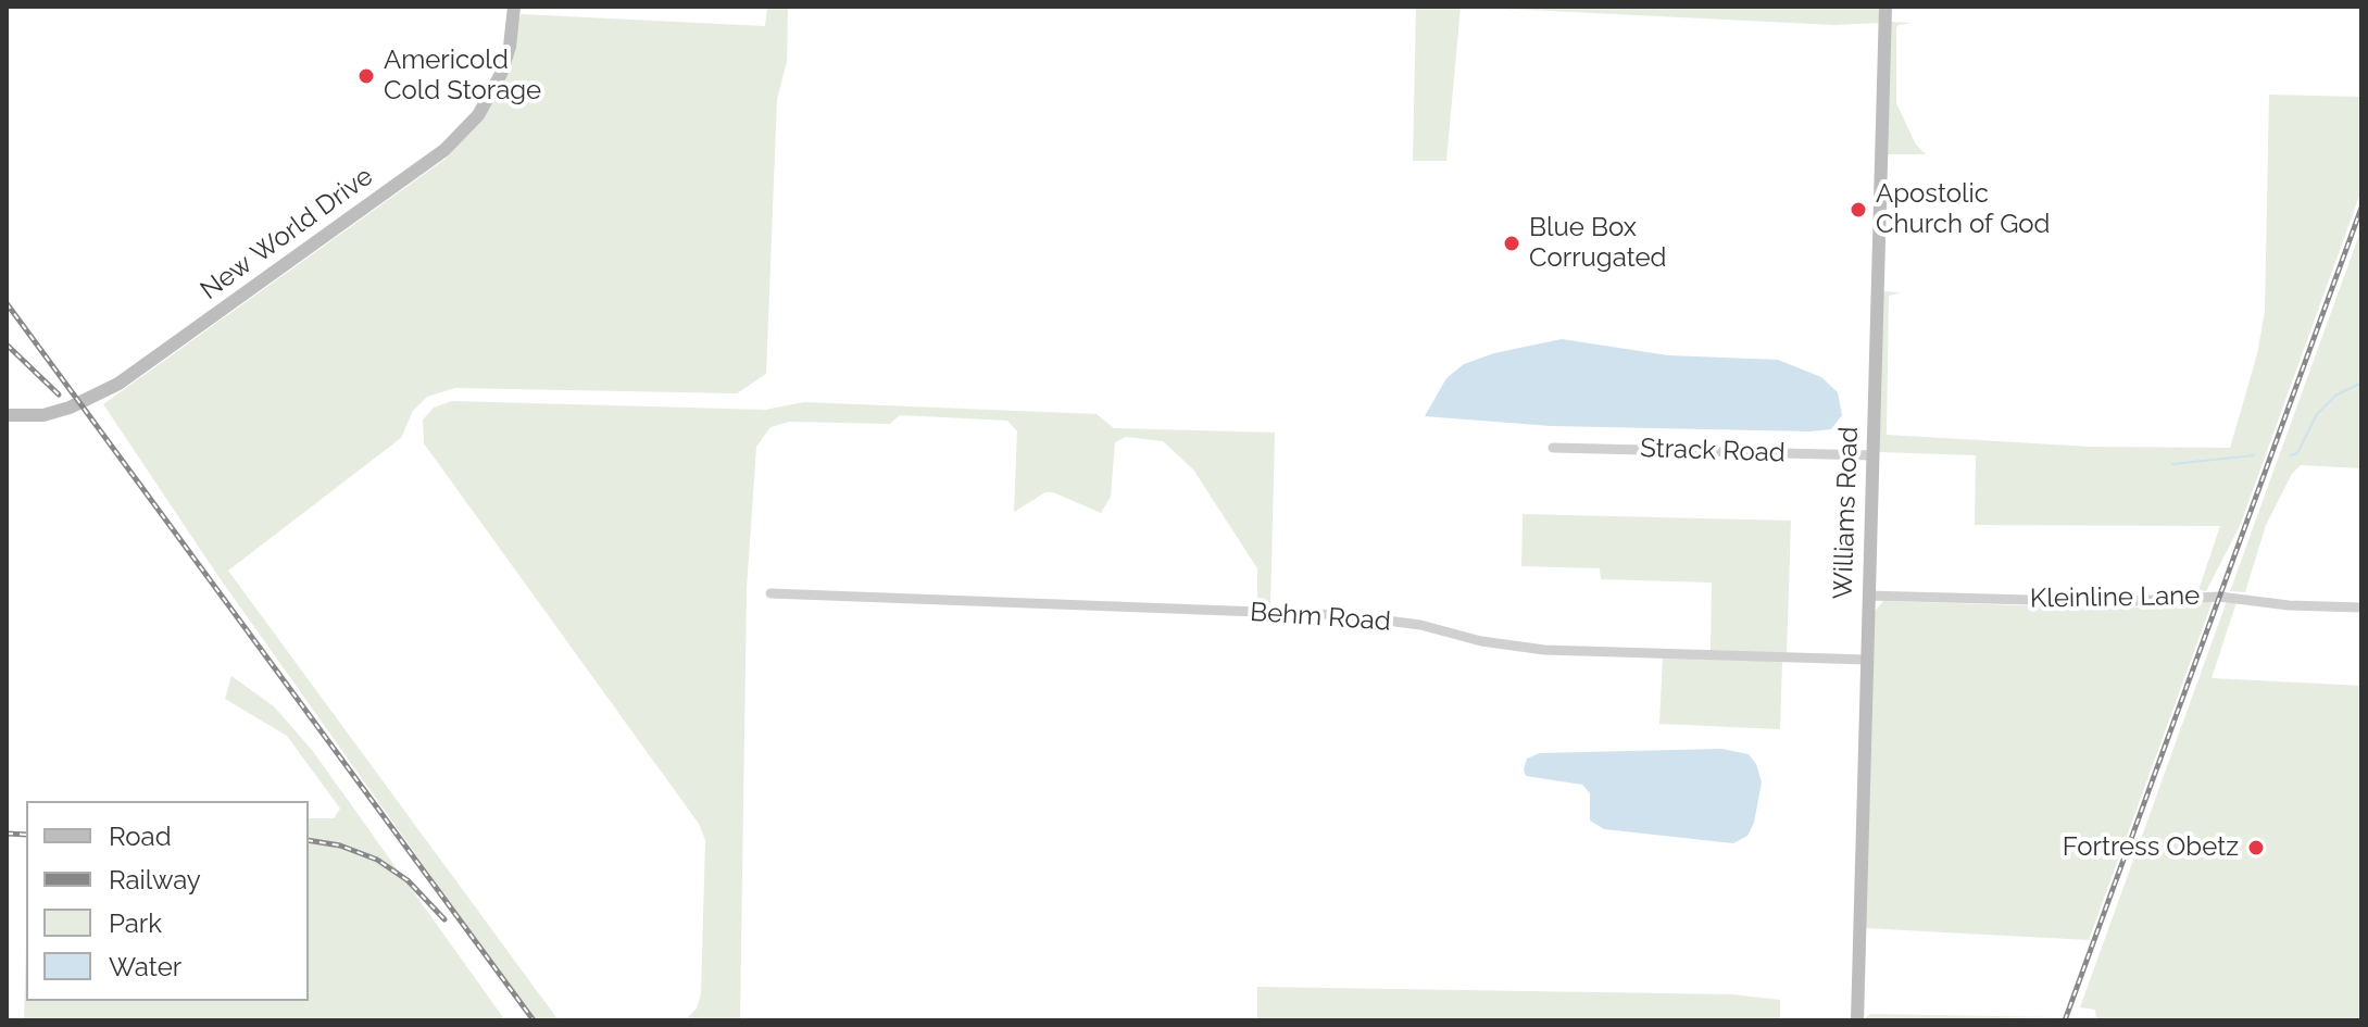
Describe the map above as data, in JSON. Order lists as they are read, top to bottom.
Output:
{
  "streets": {
    "main road": ["New World Drive", "Williams Road"],
    "street": ["Strack Road", "Kleinline Lane", "Behm Road"]
  },
  "crossings": [
    ["Strack Road", "Williams Road"],
    ["Williams Road", "Kleinline Lane"],
    ["Williams Road", "Behm Road"]
  ],
  "places": [
    "Americold Cold Storage",
    "Apostolic Church of God",
    "Blue Box Corrugated",
    "Fortress Obetz"
  ],
  "legend": [
    "Road",
    "Railway",
    "Park",
    "Water"
  ]
}
